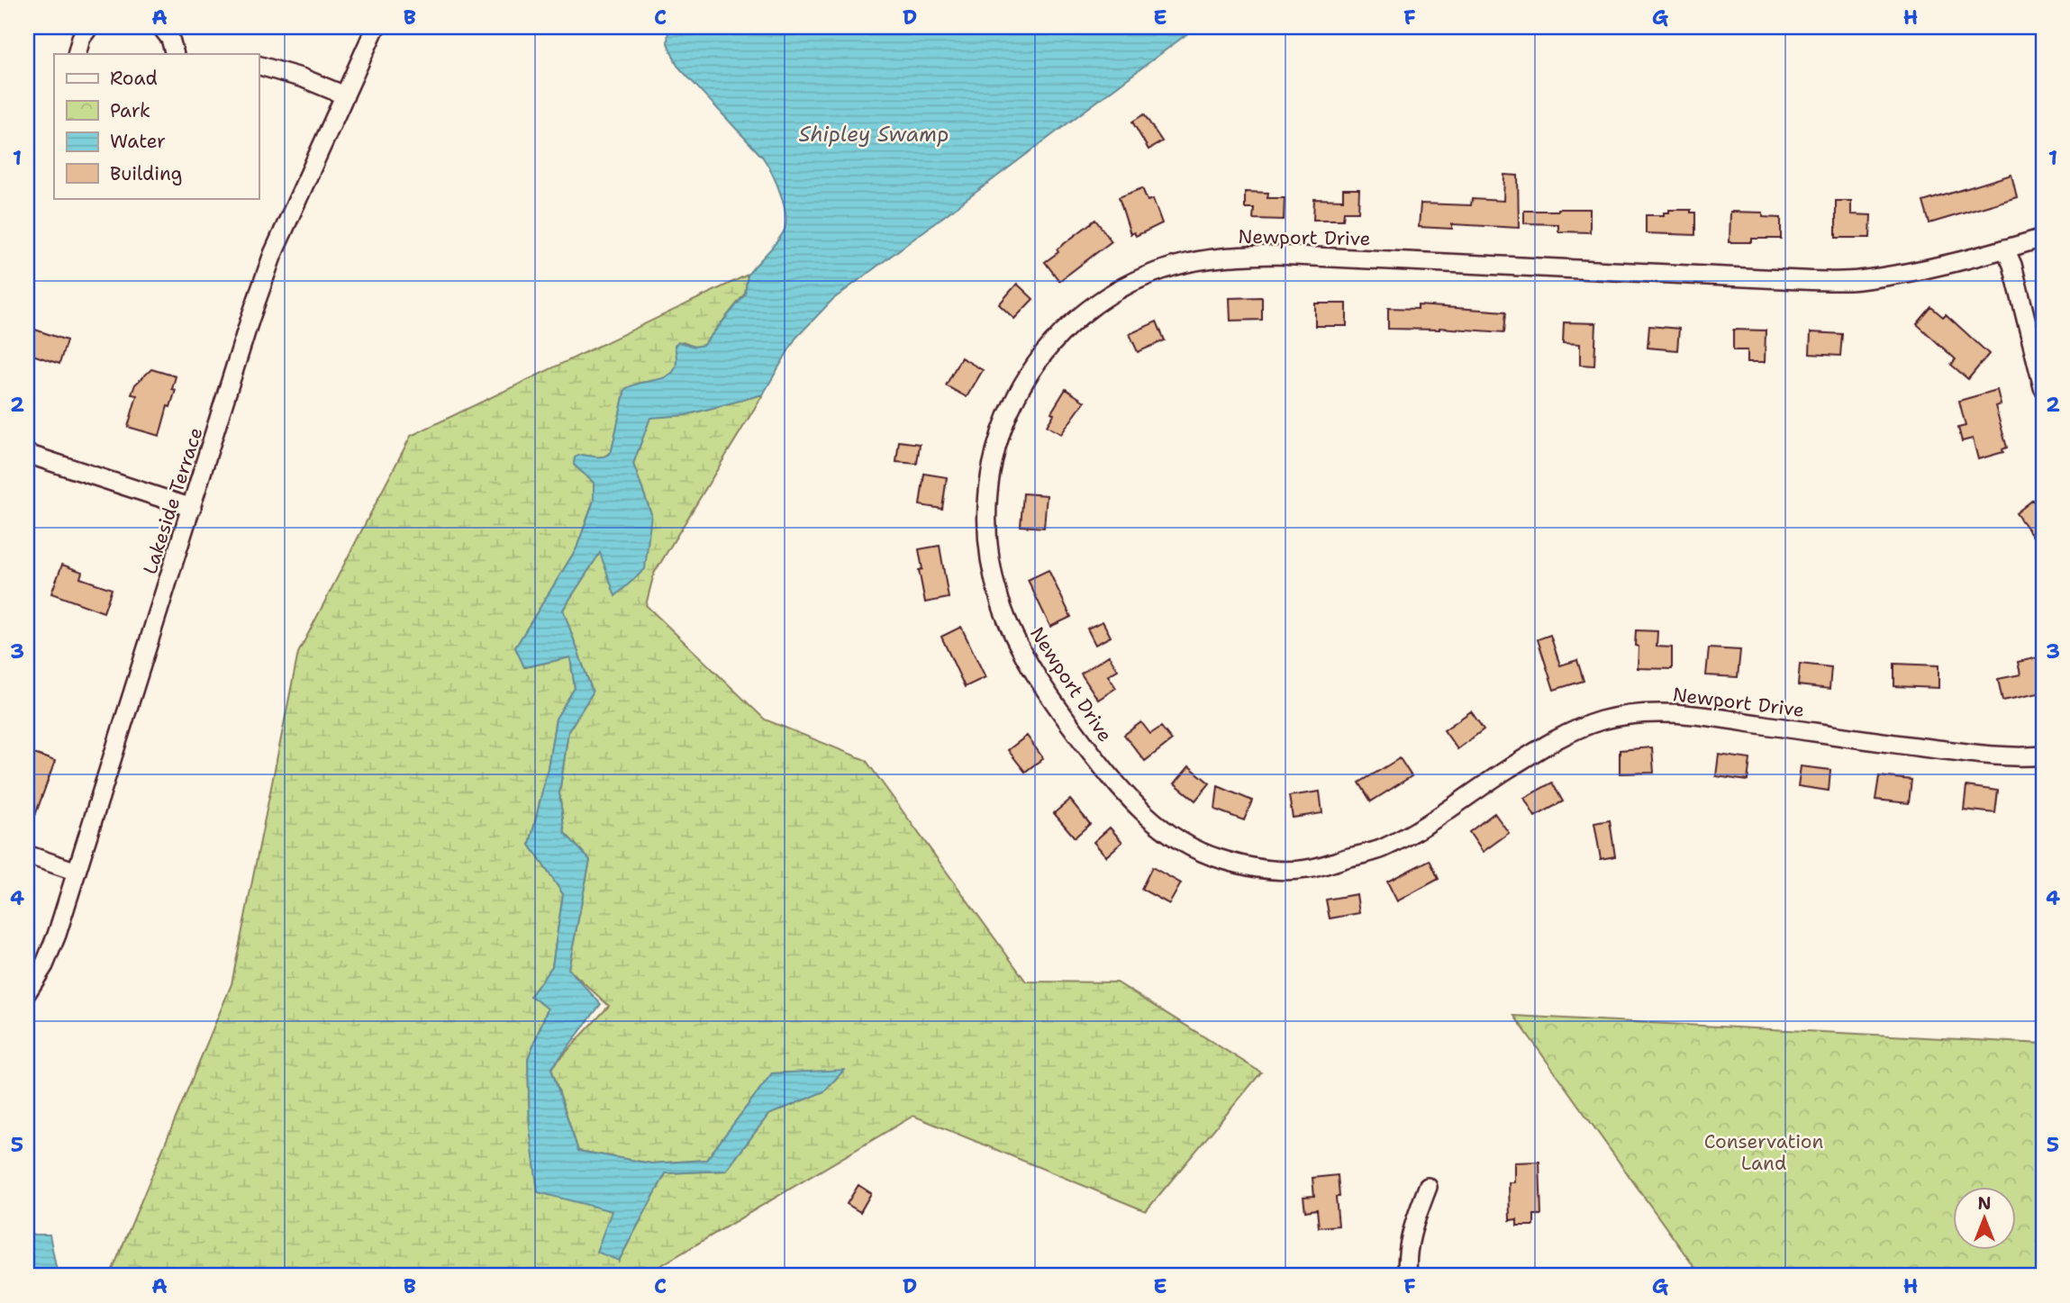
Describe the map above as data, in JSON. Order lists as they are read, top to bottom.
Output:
{
  "streets": {
    "street": ["Newport Drive", "Lakeside Terrace"]
  },
  "water": ["Shipley Swamp"],
  "parks": ["Conservation Land"],
  "legend": [
    "Road",
    "Park",
    "Water",
    "Building"
  ],
  "north": "top",
  "grid": {
    "columns": [
      "A",
      "B",
      "C",
      "D",
      "E",
      "F",
      "G",
      "H"
    ],
    "rows": [
      "1",
      "2",
      "3",
      "4",
      "5"
    ]
  }
}
